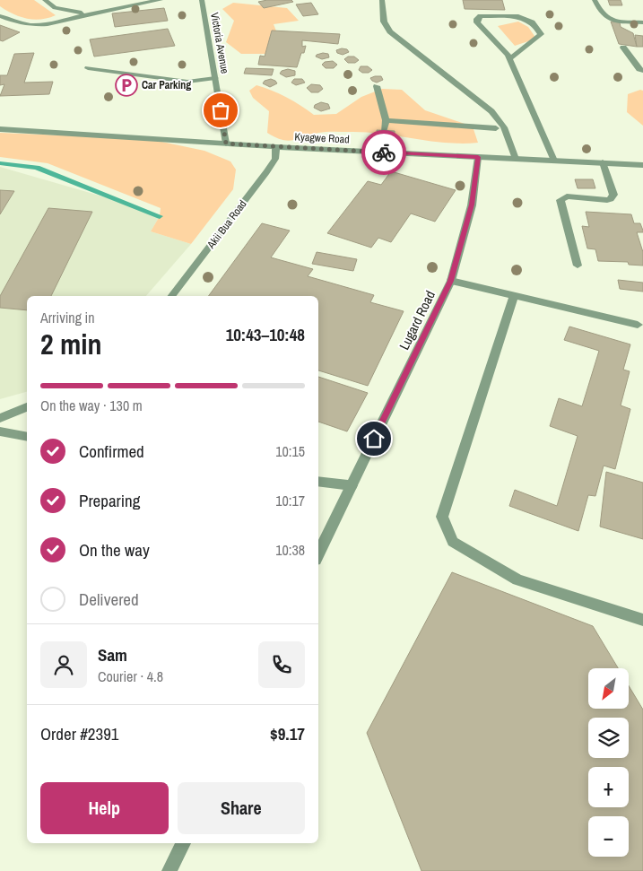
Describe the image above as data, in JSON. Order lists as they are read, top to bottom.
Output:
{
  "streets": {
    "street": [
      "Victoria Avenue",
      "Kyagwe Road",
      "Akii Bua Road",
      "Lugard Road"
    ]
  },
  "crossings": [
    ["Victoria Avenue", "Kyagwe Road"],
    ["Kyagwe Road", "Akii Bua Road"],
    ["Kyagwe Road", "Lugard Road"]
  ],
  "places": {
    "parking": ["Car Parking"]
  },
  "north": "bottom left",
  "page": {
    "heading": ["2 min", "Arriving in", "10:43–10:48"],
    "panel": [
      "Sam",
      "Courier · 4.8",
      "Order #2391",
      "$9.17"
    ],
    "bar": "On the way · 130 m",
    "list": [
      ["Confirmed", "10:15"],
      ["Preparing", "10:17"],
      ["On the way", "10:38"],
      "Delivered"
    ],
    "map_buttons": ["+", "−"],
    "buttons": ["Help", "Share"]
  }
}
